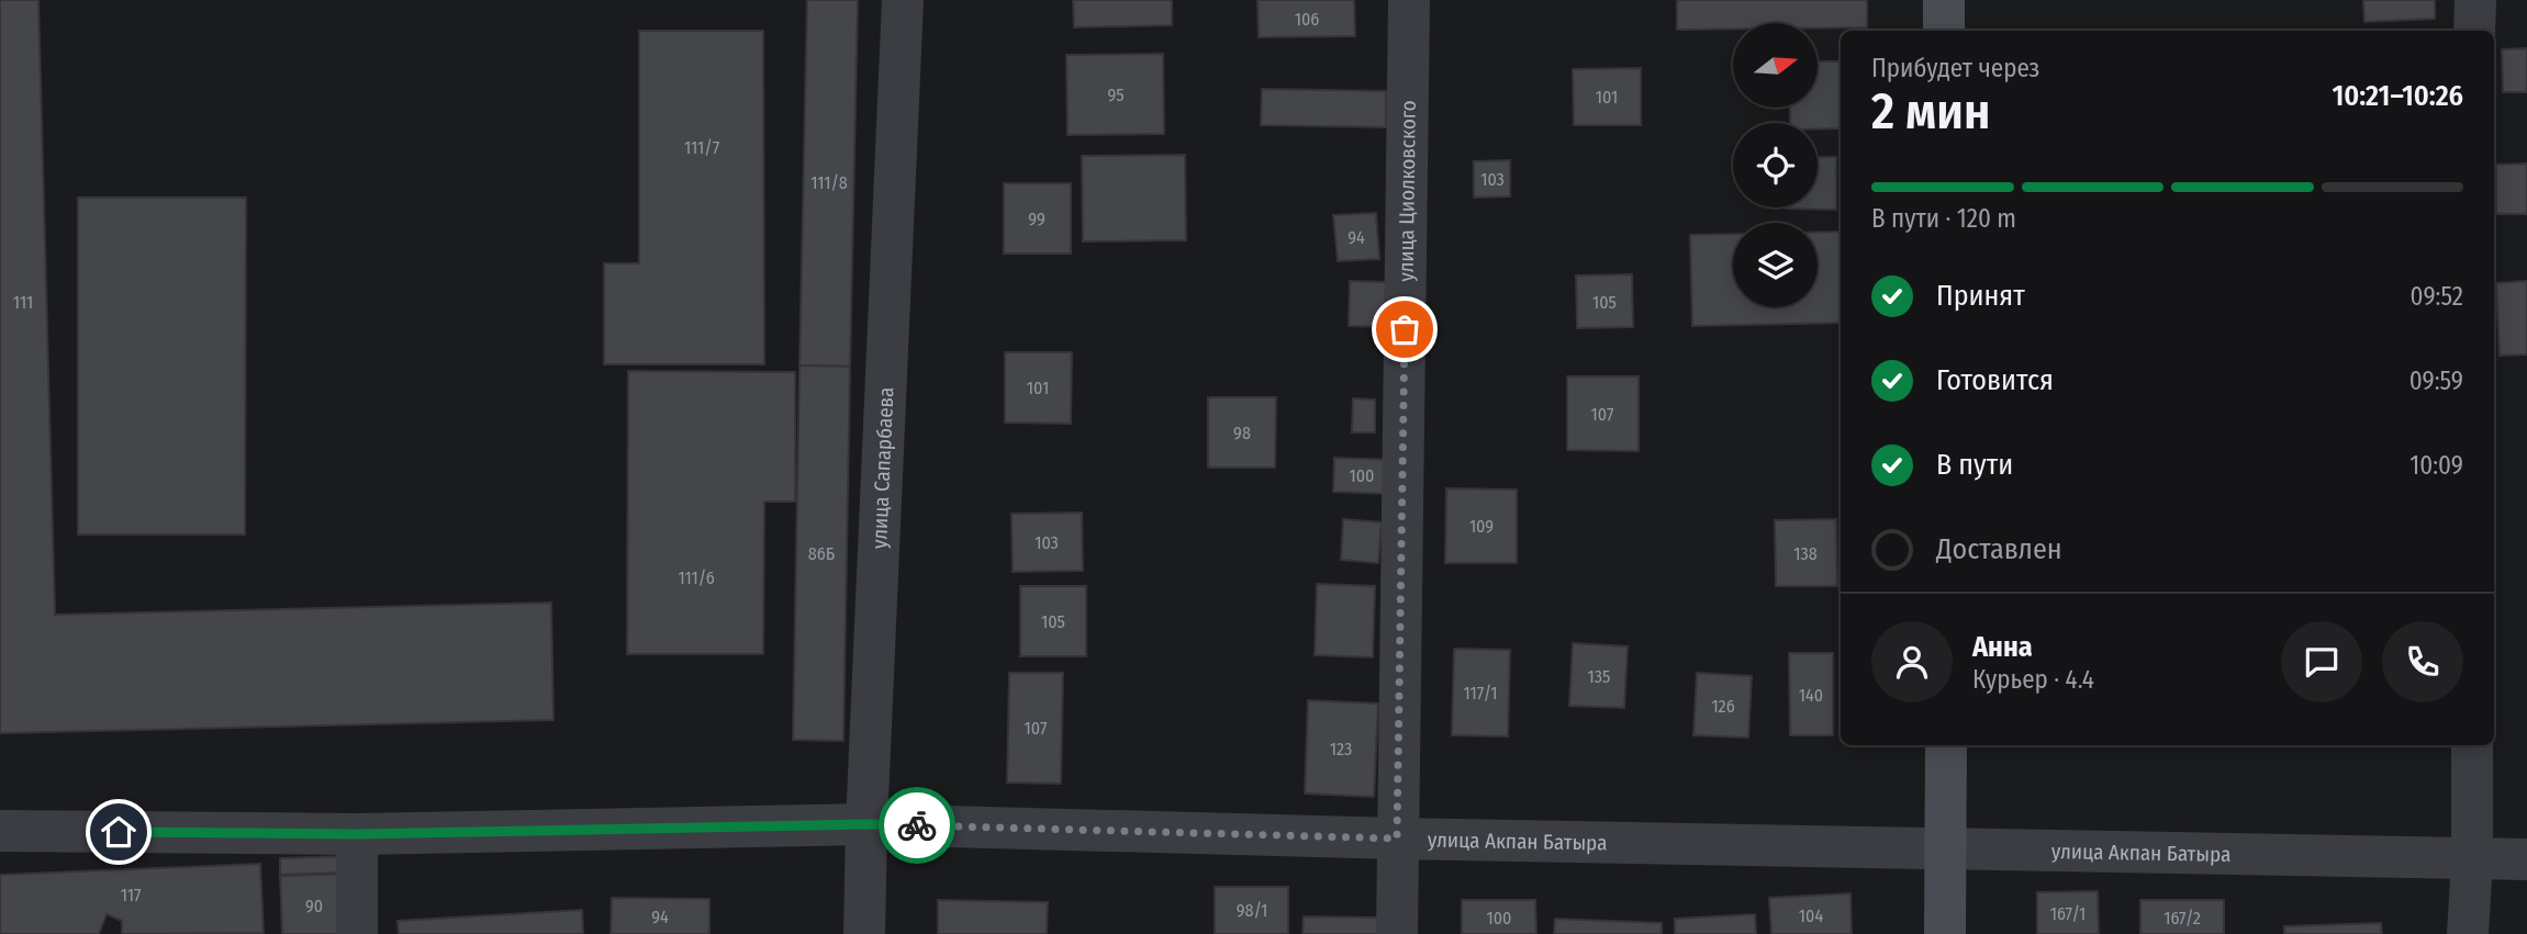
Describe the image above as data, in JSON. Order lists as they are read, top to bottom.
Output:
{
  "streets": {
    "street": ["улица Циолковского", "улица Сапарбаева", "улица Акпан Батыра"]
  },
  "crossings": [
    ["улица Циолковского", "улица Акпан Батыра"],
    ["улица Сапарбаева", "улица Акпан Батыра"]
  ],
  "house_numbers": [
    "106",
    "95",
    "101",
    "111/7",
    "103",
    "111/8",
    "99",
    "94",
    "111",
    "105",
    "101",
    "107",
    "98",
    "100",
    "109",
    "103",
    "86Б",
    "138",
    "111/6",
    "105",
    "135",
    "117/1",
    "140",
    "126",
    "107",
    "123",
    "117",
    "90",
    "98/1",
    "167/1",
    "104",
    "94",
    "100",
    "167/2"
  ],
  "north": "right",
  "page": {
    "heading": ["2 мин", "Прибудет через", "10:21–10:26"],
    "panel": ["Анна", "Курьер · 4.4"],
    "bar": "В пути · 120 m",
    "list": [
      ["Принят", "09:52"],
      ["Готовится", "09:59"],
      ["В пути", "10:09"],
      "Доставлен"
    ]
  }
}
